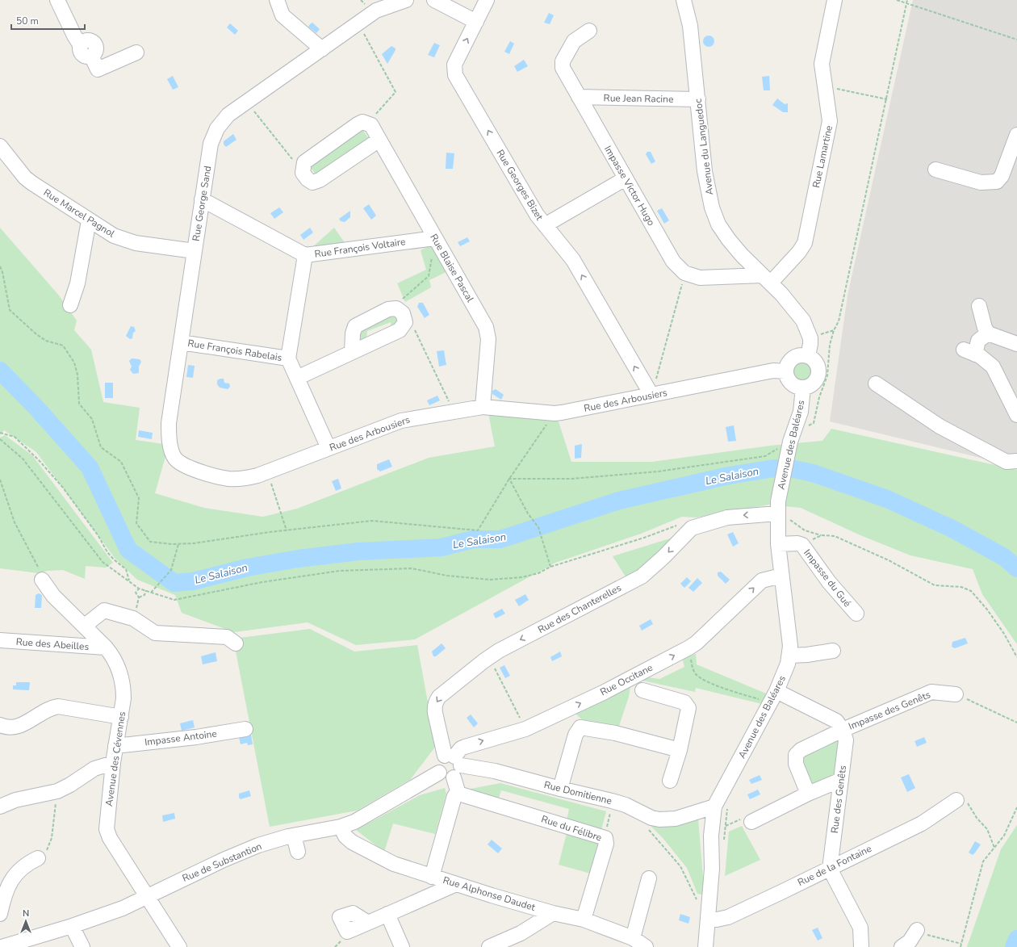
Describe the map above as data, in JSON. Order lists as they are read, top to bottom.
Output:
{
  "streets": {
    "street": [
      "Rue Jean Racine",
      "Avenue du Languedoc",
      "Rue Lamartine",
      "Rue Georges Bizet",
      "Impasse Victor Hugo",
      "Rue George Sand",
      "Rue Marcel Pagnol",
      "Rue François Voltaire",
      "Rue Blaise Pascal",
      "Rue François Rabelais",
      "Rue des Arbousiers",
      "Avenue des Baléares",
      "Impasse du Gué",
      "Rue des Chanterelles",
      "Rue des Abeilles",
      "Rue Occitane",
      "Impasse des Genêts",
      "Impasse Antoine",
      "Avenue des Cévennes",
      "Rue Domitienne",
      "Rue des Genêts",
      "Rue du Félibre",
      "Rue de Substantion",
      "Rue de la Fontaine",
      "Rue Alphonse Daudet"
    ]
  },
  "crossings": [
    ["Rue Jean Racine", "Avenue du Languedoc"],
    ["Rue Jean Racine", "Impasse Victor Hugo"],
    ["Avenue du Languedoc", "Rue Lamartine"],
    ["Avenue du Languedoc", "Impasse Victor Hugo"],
    ["Avenue du Languedoc", "Rue des Arbousiers"],
    ["Avenue du Languedoc", "Avenue des Baléares"],
    ["Rue Lamartine", "Impasse Victor Hugo"],
    ["Rue Georges Bizet", "Rue des Arbousiers"],
    ["Rue George Sand", "Rue Marcel Pagnol"],
    ["Rue George Sand", "Rue François Voltaire"],
    ["Rue George Sand", "Rue François Rabelais"],
    ["Rue George Sand", "Rue des Arbousiers"],
    ["Rue François Voltaire", "Rue Blaise Pascal"],
    ["Rue Blaise Pascal", "Rue des Arbousiers"],
    ["Rue des Arbousiers", "Avenue des Baléares"],
    ["Avenue des Baléares", "Impasse du Gué"],
    ["Avenue des Baléares", "Rue des Chanterelles"],
    ["Avenue des Baléares", "Rue Occitane"],
    ["Avenue des Baléares", "Rue Domitienne"],
    ["Avenue des Baléares", "Rue de la Fontaine"],
    ["Rue des Chanterelles", "Rue Occitane"],
    ["Rue des Chanterelles", "Rue Domitienne"],
    ["Rue des Abeilles", "Avenue des Cévennes"],
    ["Rue Occitane", "Rue Domitienne"],
    ["Impasse des Genêts", "Rue des Genêts"],
    ["Impasse Antoine", "Avenue des Cévennes"],
    ["Avenue des Cévennes", "Rue de Substantion"],
    ["Rue Domitienne", "Rue de Substantion"],
    ["Rue des Genêts", "Rue de la Fontaine"],
    ["Rue du Félibre", "Rue Alphonse Daudet"],
    ["Rue de Substantion", "Rue Alphonse Daudet"]
  ],
  "one_way": ["Rue Georges Bizet", "Rue des Chanterelles", "Rue Occitane"],
  "water": ["Le Salaison"],
  "scale_bar": "50 m",
  "north": "top"
}
